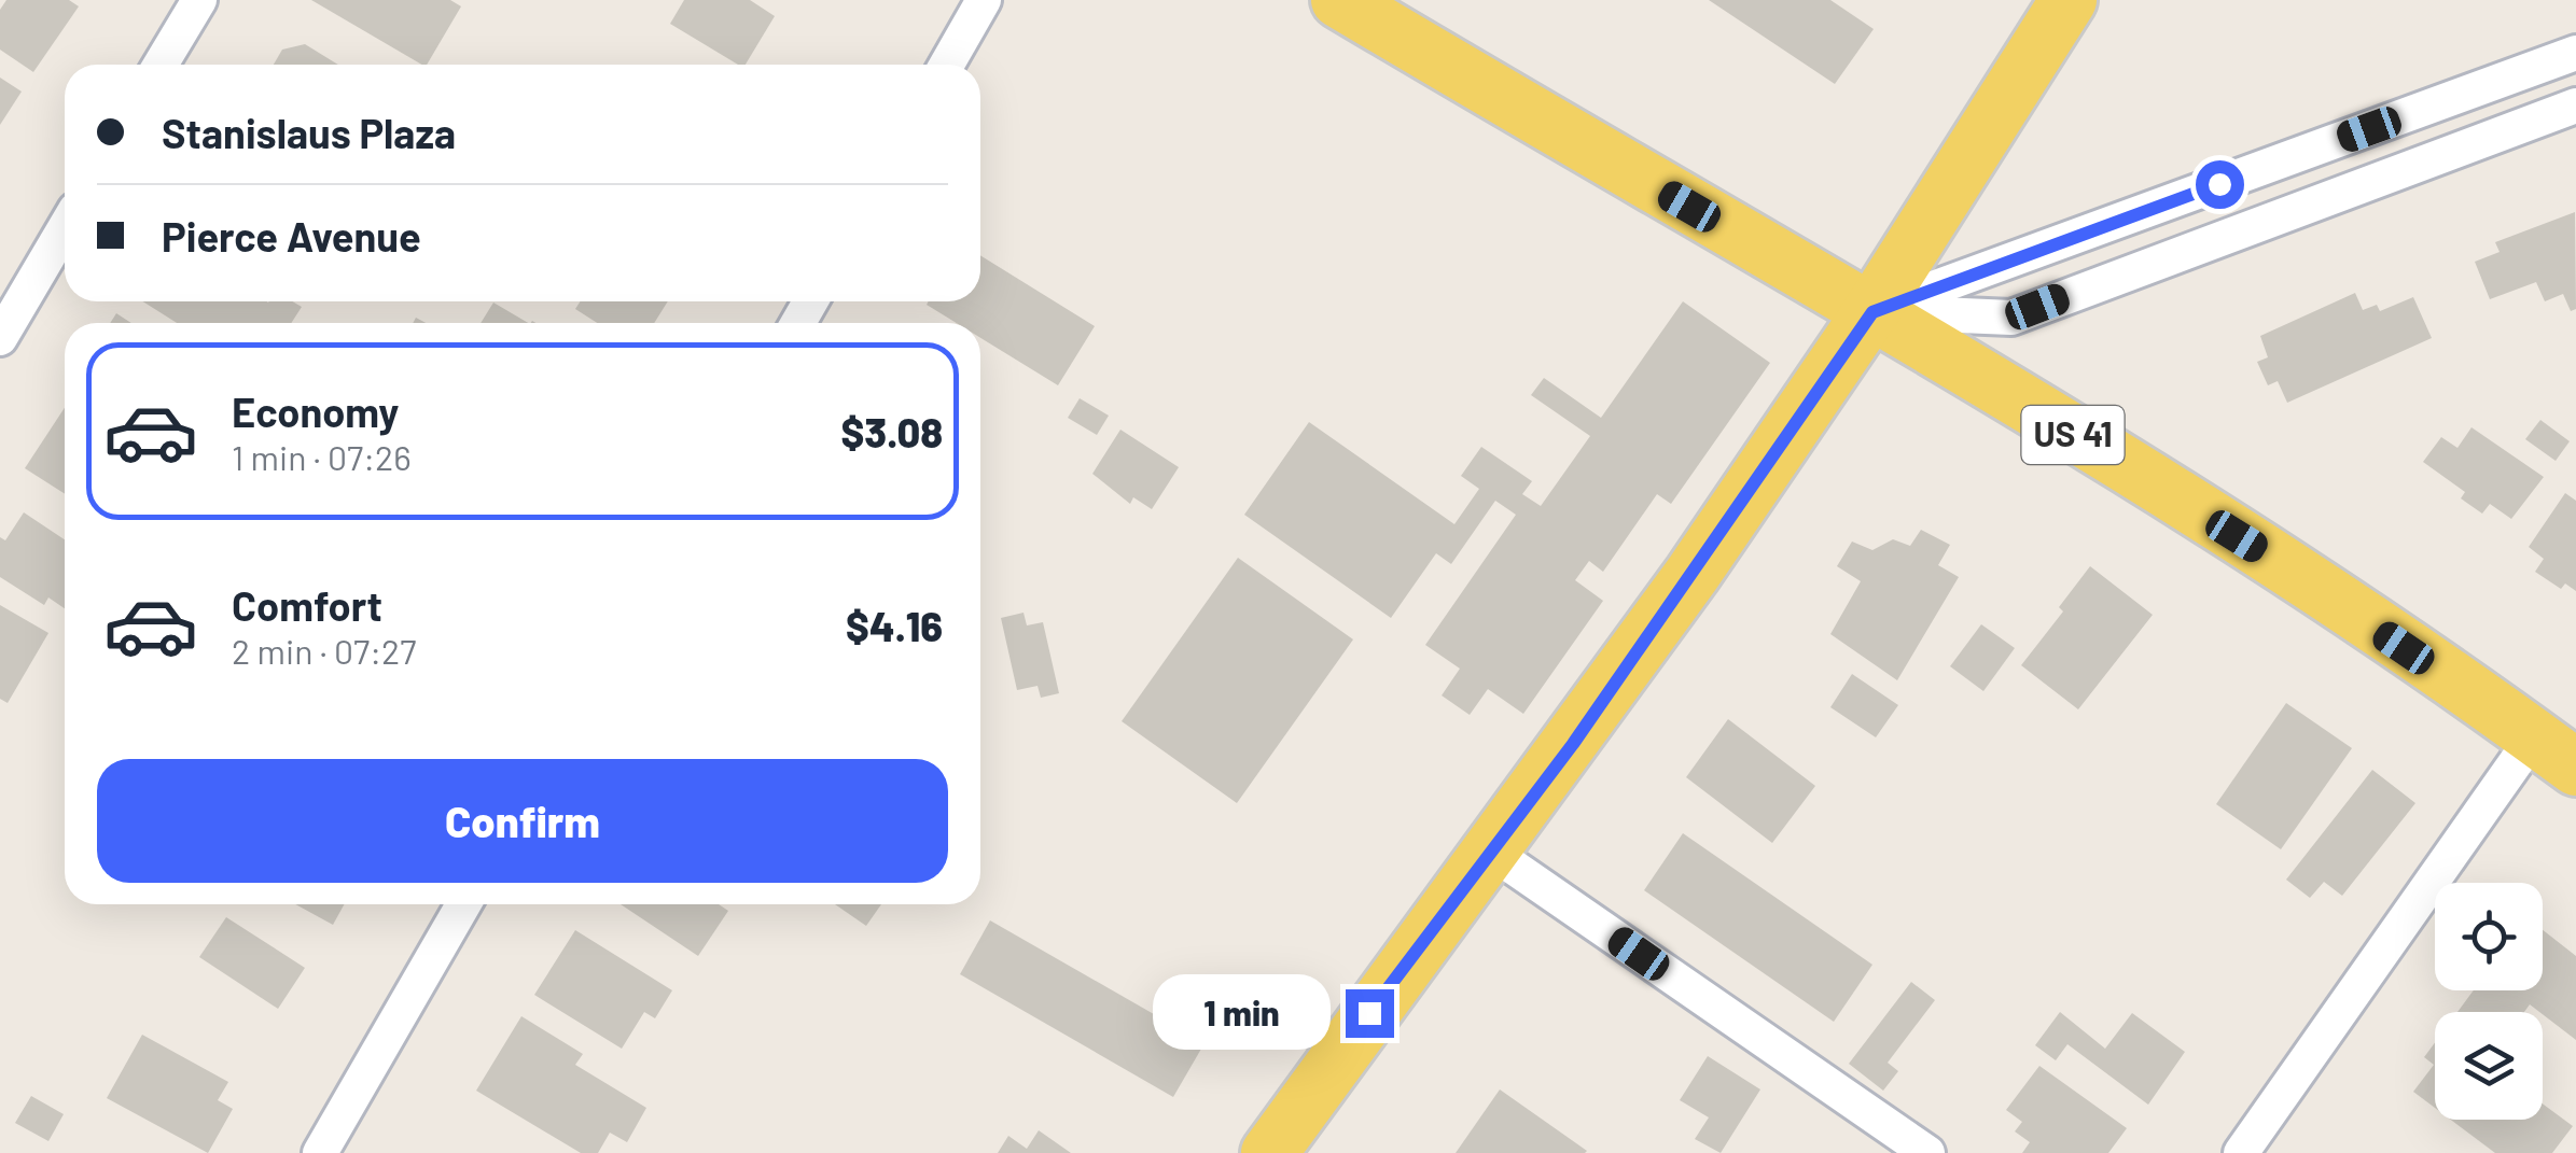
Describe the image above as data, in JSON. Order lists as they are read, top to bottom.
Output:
{
  "streets": {
    "main road": ["US 41"]
  },
  "page": {
    "banner": ["Stanislaus Plaza", "Pierce Avenue"],
    "list": [
      {
        "name": "Economy",
        "note": "1 min · 07:26",
        "value": "$3.08"
      },
      {
        "name": "Comfort",
        "note": "2 min · 07:27",
        "value": "$4.16"
      }
    ],
    "buttons": "Confirm",
    "bubble": "1 min"
  }
}
